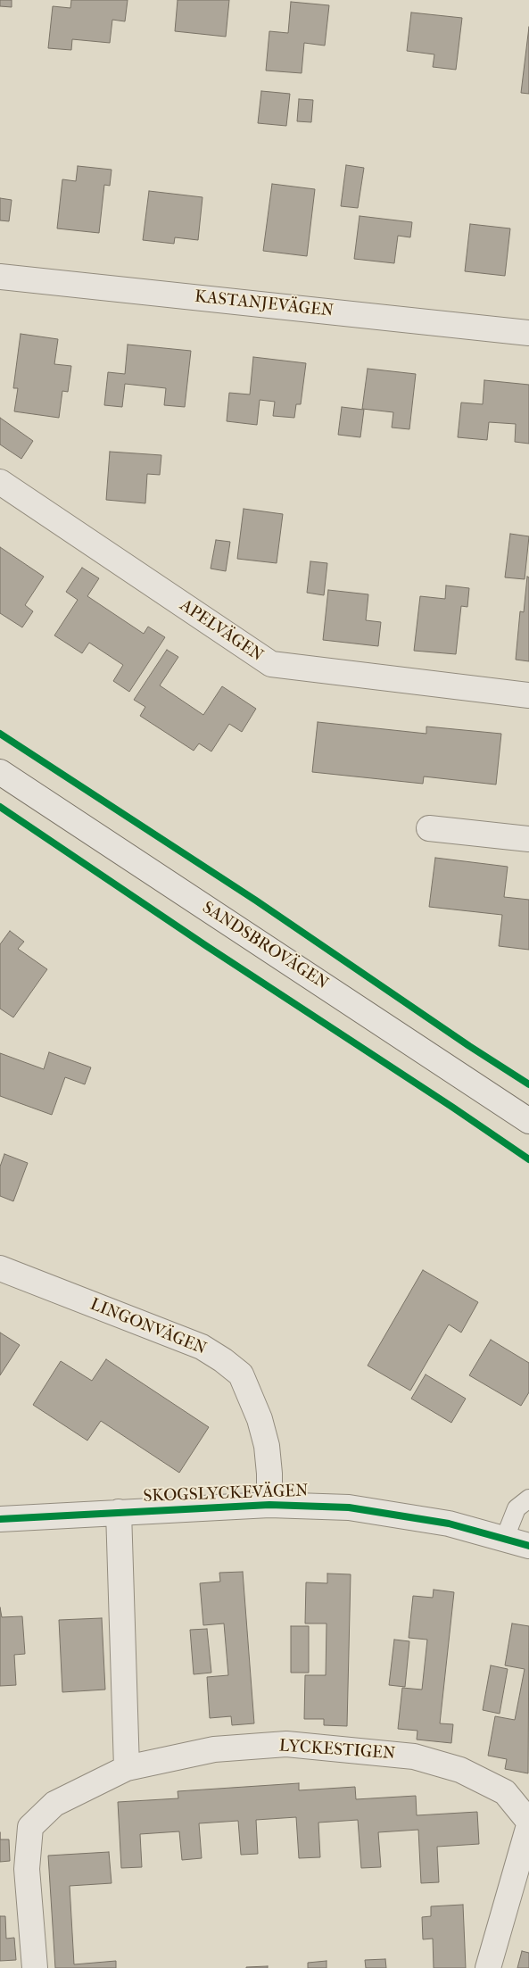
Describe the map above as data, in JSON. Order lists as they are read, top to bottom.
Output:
{
  "streets": {
    "street": [
      "KASTANJEVÄGEN",
      "APELVÄGEN",
      "SANDSBROVÄGEN",
      "LINGONVÄGEN",
      "SKOGSLYCKEVÄGEN",
      "LYCKESTIGEN"
    ]
  },
  "crossings": [
    ["LINGONVÄGEN", "SKOGSLYCKEVÄGEN"]
  ]
}
